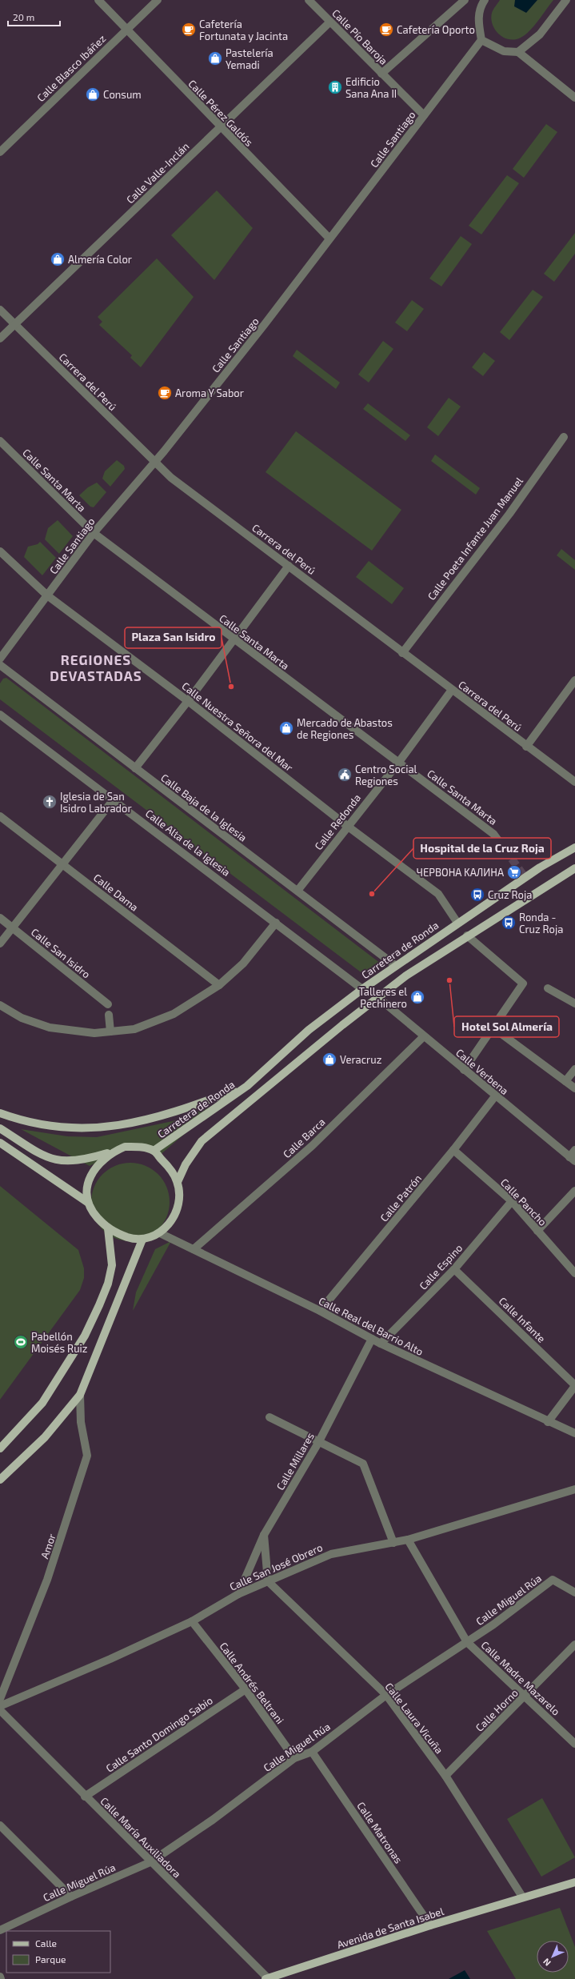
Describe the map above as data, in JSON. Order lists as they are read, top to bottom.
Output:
{
  "streets": {
    "main road": ["Carretera de Ronda", "Avenida de Santa Isabel"],
    "street": [
      "Calle Pío Baroja",
      "Calle Blasco Ibáñez",
      "Calle Pérez Galdós",
      "Calle Santiago",
      "Calle Valle-Inclán",
      "Carrera del Perú",
      "Calle Santa Marta",
      "Calle Poeta Infante Juan Manuel",
      "Calle Nuestra Señora del Mar",
      "Calle Baja de la Iglesia",
      "Calle Redonda",
      "Calle Alta de la Iglesia",
      "Calle Dama",
      "Calle San Isidro",
      "Calle Verbena",
      "Calle Barca",
      "Calle Patrón",
      "Calle Pancho",
      "Calle Espino",
      "Calle Infante",
      "Calle Real del Barrio Alto",
      "Calle Millares",
      "Amor",
      "Calle San José Obrero",
      "Calle Miguel Rúa",
      "Calle Madre Mazarelo",
      "Calle Andrés Beltrani",
      "Calle Horno",
      "Calle Laura Vicuña",
      "Calle Santo Domingo Sabio",
      "Calle Matronas",
      "Calle María Auxiliadora"
    ]
  },
  "crossings": [
    ["Calle Pío Baroja", "Calle Santiago"],
    ["Calle Pío Baroja", "Calle Valle-Inclán"],
    ["Calle Blasco Ibáñez", "Calle Pérez Galdós"],
    ["Calle Pérez Galdós", "Calle Santiago"],
    ["Calle Pérez Galdós", "Calle Valle-Inclán"],
    ["Calle Santiago", "Carrera del Perú"],
    ["Calle Santiago", "Calle Santa Marta"],
    ["Calle Santiago", "Calle Nuestra Señora del Mar"],
    ["Calle Valle-Inclán", "Carrera del Perú"],
    ["Carrera del Perú", "Calle Poeta Infante Juan Manuel"],
    ["Carrera del Perú", "Calle Redonda"],
    ["Calle Santa Marta", "Calle Redonda"],
    ["Calle Nuestra Señora del Mar", "Calle Redonda"],
    ["Calle Nuestra Señora del Mar", "Carretera de Ronda"],
    ["Calle Baja de la Iglesia", "Calle Redonda"],
    ["Calle Baja de la Iglesia", "Carretera de Ronda"],
    ["Calle Alta de la Iglesia", "Carretera de Ronda"],
    ["Carretera de Ronda", "Calle Real del Barrio Alto"],
    ["Calle Verbena", "Calle Barca"],
    ["Calle Verbena", "Calle Patrón"],
    ["Calle Barca", "Calle Real del Barrio Alto"],
    ["Calle Patrón", "Calle Pancho"],
    ["Calle Patrón", "Calle Real del Barrio Alto"],
    ["Calle Pancho", "Calle Espino"],
    ["Calle Espino", "Calle Infante"],
    ["Calle Espino", "Calle Real del Barrio Alto"],
    ["Calle Infante", "Calle Real del Barrio Alto"],
    ["Calle Real del Barrio Alto", "Calle Millares"],
    ["Calle Millares", "Calle San José Obrero"],
    ["Calle San José Obrero", "Calle Madre Mazarelo"],
    ["Calle San José Obrero", "Calle Andrés Beltrani"],
    ["Calle San José Obrero", "Calle Laura Vicuña"],
    ["Calle Miguel Rúa", "Calle Madre Mazarelo"],
    ["Calle Miguel Rúa", "Calle Andrés Beltrani"],
    ["Calle Miguel Rúa", "Calle Laura Vicuña"],
    ["Calle Miguel Rúa", "Calle Matronas"],
    ["Calle Miguel Rúa", "Calle María Auxiliadora"],
    ["Calle Madre Mazarelo", "Calle Horno"],
    ["Calle Andrés Beltrani", "Calle Santo Domingo Sabio"],
    ["Calle Horno", "Calle Laura Vicuña"],
    ["Calle Laura Vicuña", "Avenida de Santa Isabel"],
    ["Calle Santo Domingo Sabio", "Calle María Auxiliadora"],
    ["Calle Matronas", "Avenida de Santa Isabel"],
    ["Calle María Auxiliadora", "Avenida de Santa Isabel"]
  ],
  "districts": ["REGIONES DEVASTADAS"],
  "places": {
    "cafe": ["Cafetería Fortunata y Jacinta", "Cafetería Oporto", "Aroma Y Sabor"],
    "shop": [
      "Pastelería Yemadi",
      "Consum",
      "Almería Color",
      "Mercado de Abastos de Regiones",
      "Talleres el Pechinero",
      "Veracruz"
    ],
    "building": ["Edificio Sana Ana II"],
    "other": ["Plaza San Isidro", "Hospital de la Cruz Roja", "Hotel Sol Almería"],
    "public building": ["Centro Social Regiones"],
    "church": ["Iglesia de San Isidro Labrador"],
    "supermarket": ["ЧЕРВOHA KAЛИHA"],
    "bus stop": ["Cruz Roja", "Ronda - Cruz Roja"],
    "sports": ["Pabellón Moisés Ruiz"]
  },
  "legend": ["Calle", "Parque"],
  "scale_bar": "20 m",
  "north": "bottom left"
}
